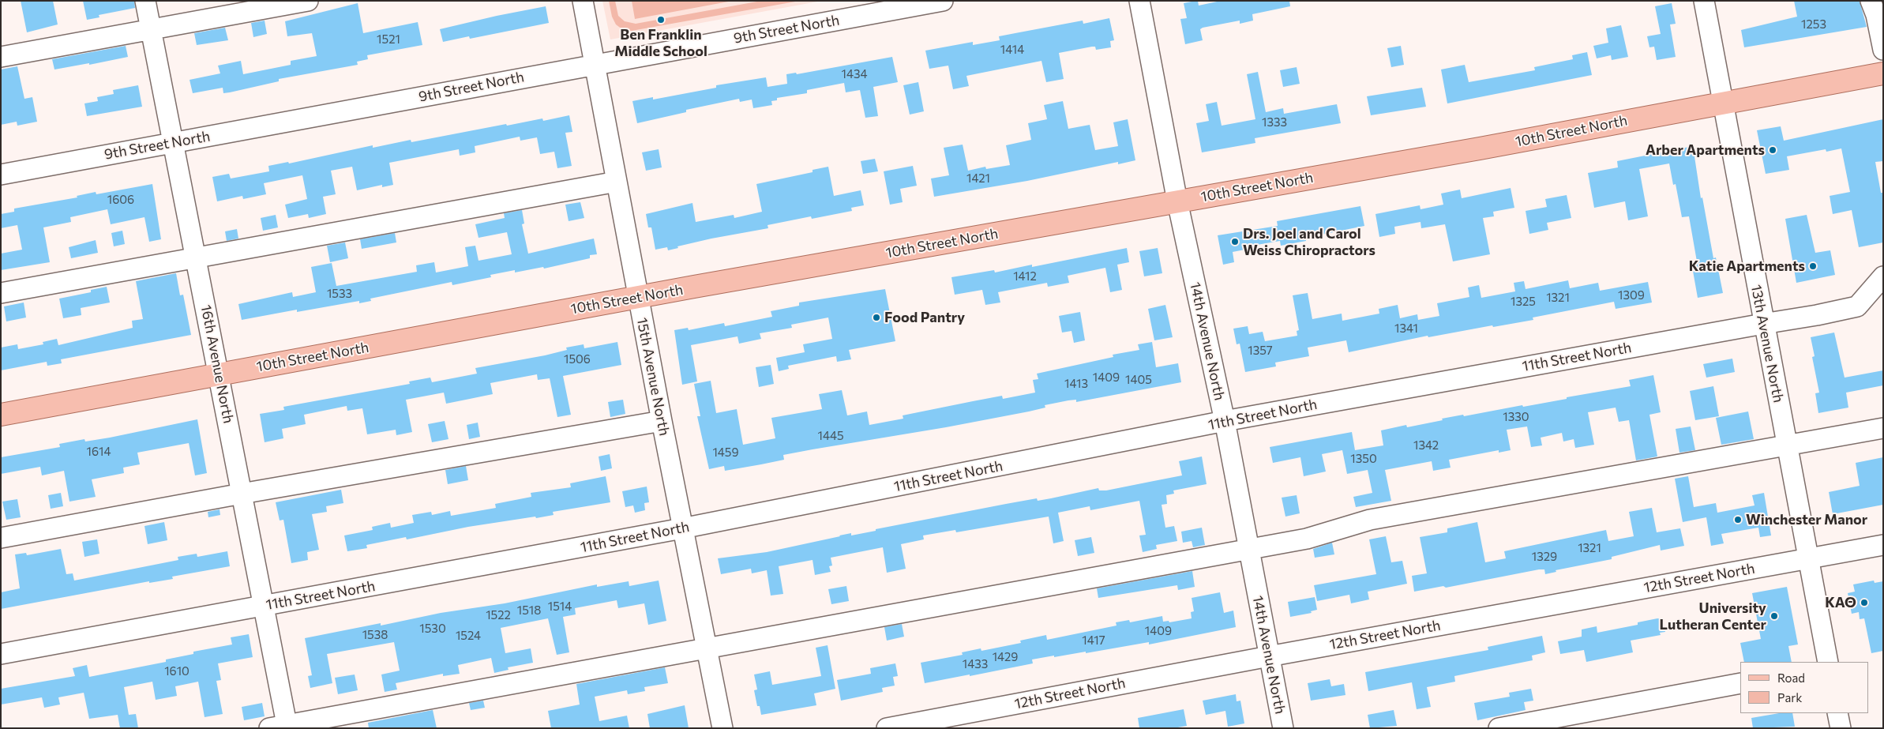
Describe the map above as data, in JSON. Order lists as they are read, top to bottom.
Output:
{
  "streets": {
    "main road": ["10th Street North"],
    "street": [
      "9th Street North",
      "14th Avenue North",
      "13th Avenue North",
      "11th Street North",
      "16th Avenue North",
      "15th Avenue North",
      "12th Street North"
    ]
  },
  "crossings": [
    ["9th Street North", "16th Avenue North"],
    ["9th Street North", "15th Avenue North"],
    ["10th Street North", "14th Avenue North"],
    ["10th Street North", "13th Avenue North"],
    ["10th Street North", "16th Avenue North"],
    ["10th Street North", "15th Avenue North"],
    ["14th Avenue North", "11th Street North"],
    ["14th Avenue North", "12th Street North"],
    ["13th Avenue North", "11th Street North"],
    ["13th Avenue North", "12th Street North"],
    ["11th Street North", "16th Avenue North"],
    ["11th Street North", "15th Avenue North"]
  ],
  "places": [
    "Ben Franklin Middle School",
    "Arber Apartments",
    "Drs. Joel and Carol Weiss Chiropractors",
    "Katie Apartments",
    "Food Pantry",
    "Winchester Manor",
    "ΚΑΘ",
    "University Lutheran Center"
  ],
  "house_numbers": [
    "1253",
    "1521",
    "1414",
    "1434",
    "1333",
    "1421",
    "1606",
    "1412",
    "1533",
    "1309",
    "1321",
    "1325",
    "1341",
    "1357",
    "1506",
    "1409",
    "1405",
    "1413",
    "1330",
    "1445",
    "1342",
    "1614",
    "1459",
    "1350",
    "1321",
    "1329",
    "1514",
    "1518",
    "1522",
    "1530",
    "1409",
    "1538",
    "1524",
    "1417",
    "1429",
    "1433",
    "1610"
  ],
  "legend": ["Road", "Park"]
}
